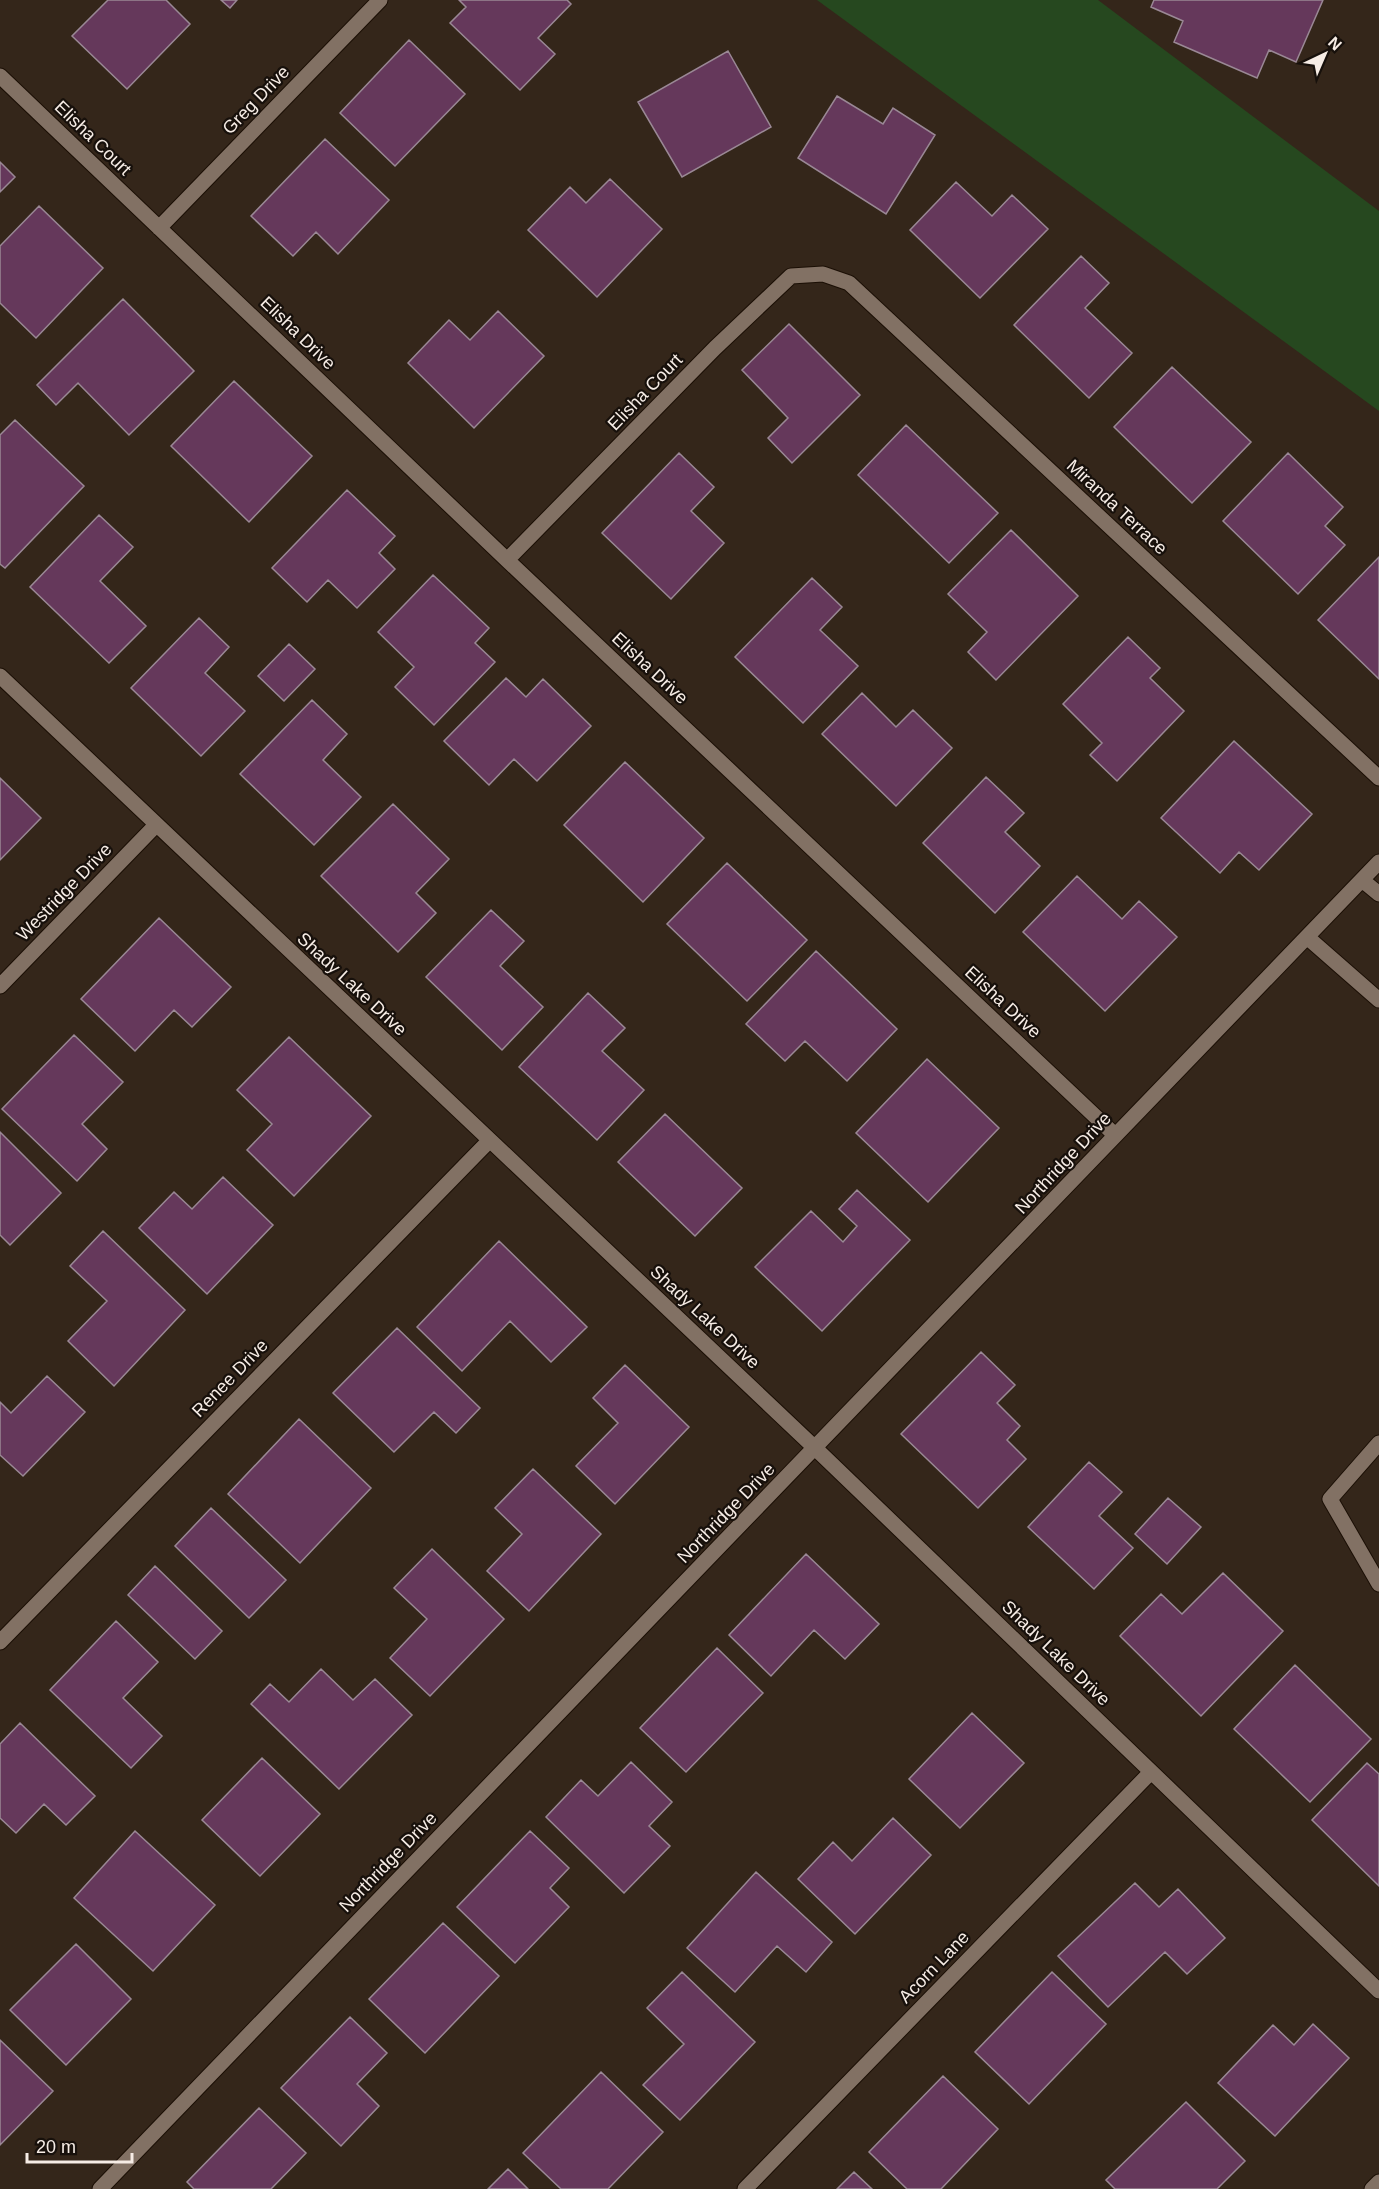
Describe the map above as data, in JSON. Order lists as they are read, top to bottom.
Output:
{
  "streets": {
    "street": [
      "Greg Drive",
      "Elisha Court",
      "Elisha Drive",
      "Miranda Terrace",
      "Westridge Drive",
      "Shady Lake Drive",
      "Northridge Drive",
      "Renee Drive",
      "Acorn Lane"
    ]
  },
  "crossings": [
    ["Greg Drive", "Elisha Court"],
    ["Greg Drive", "Elisha Drive"],
    ["Elisha Court", "Elisha Drive"],
    ["Elisha Court", "Miranda Terrace"],
    ["Elisha Drive", "Northridge Drive"],
    ["Westridge Drive", "Shady Lake Drive"],
    ["Shady Lake Drive", "Northridge Drive"],
    ["Shady Lake Drive", "Renee Drive"],
    ["Shady Lake Drive", "Acorn Lane"]
  ],
  "scale_bar": "20 m",
  "north": "top right"
}
